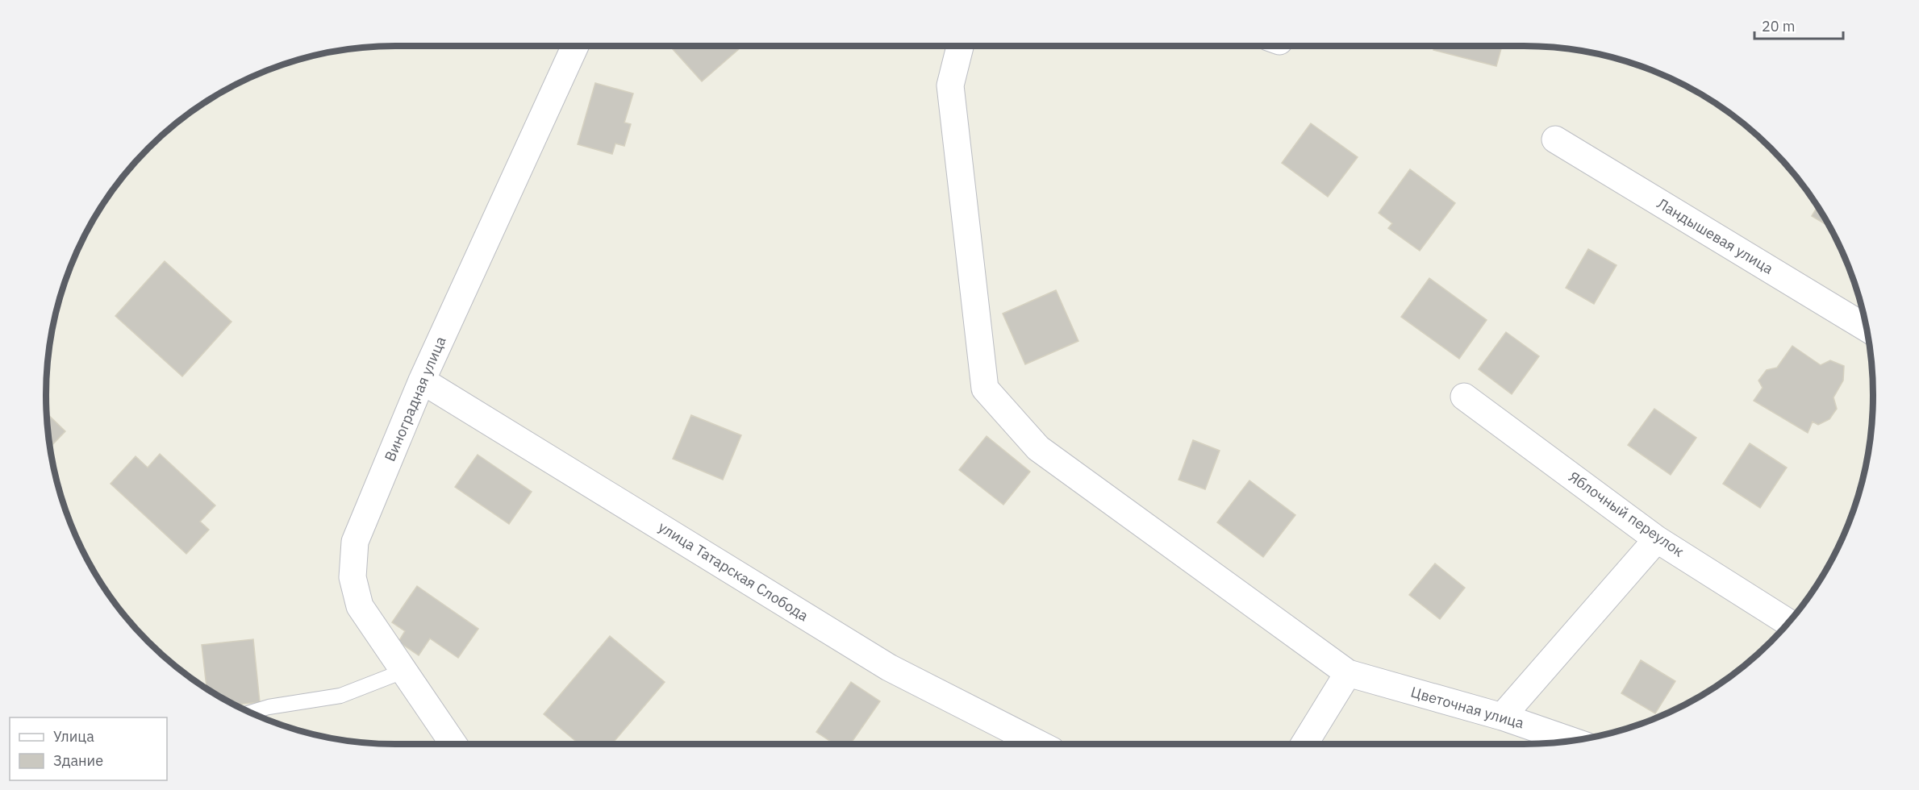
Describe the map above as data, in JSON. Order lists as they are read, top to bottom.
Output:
{
  "streets": {
    "street": [
      "Ландышевая улица",
      "Виноградная улица",
      "Яблочный переулок",
      "улица Татарская Слобода",
      "Цветочная улица"
    ]
  },
  "crossings": [
    ["Виноградная улица", "улица Татарская Слобода"]
  ],
  "legend": ["Улица", "Здание"],
  "scale_bar": "20 m"
}
